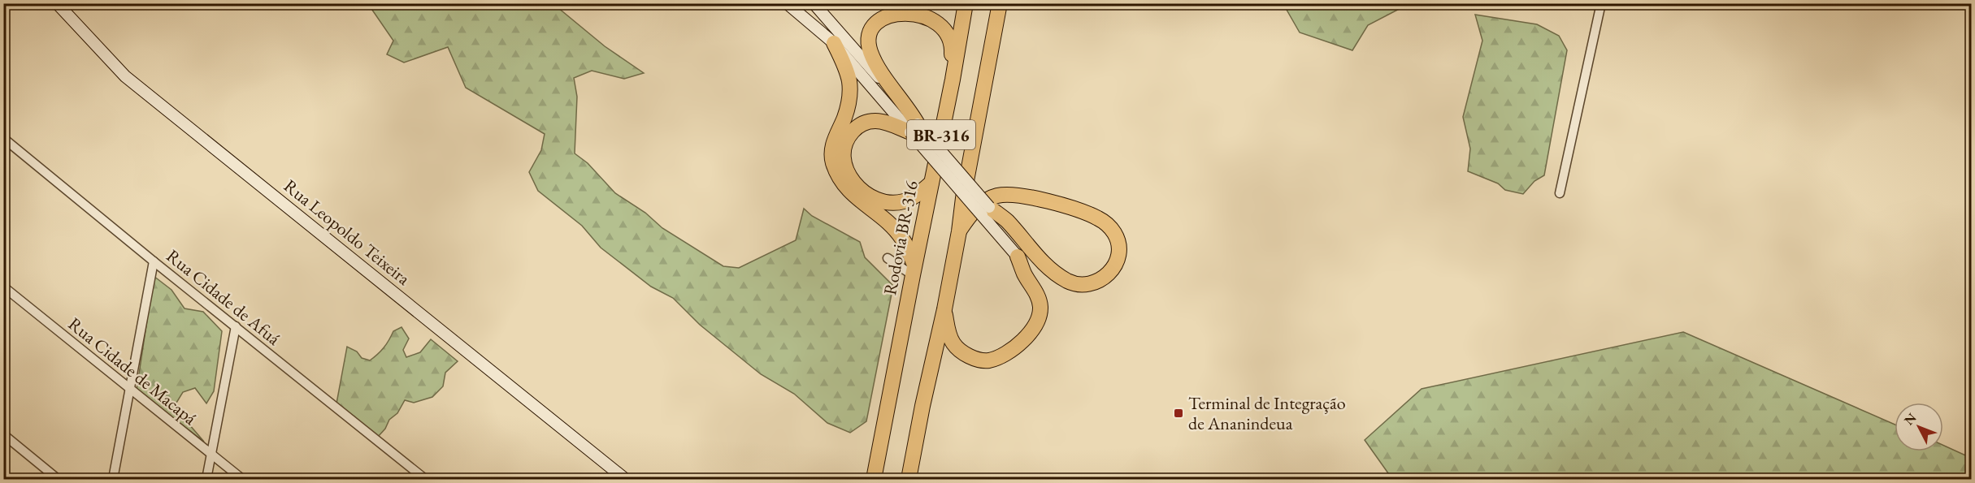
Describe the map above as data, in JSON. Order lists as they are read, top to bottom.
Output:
{
  "streets": {
    "highway": ["BR-316", "Rodovia BR-316"],
    "main road": ["Rua Leopoldo Teixeira"],
    "street": ["Rua Cidade de Afuá", "Rua Cidade de Macapá"]
  },
  "places": {
    "transit": ["Terminal de Integração de Ananindeua"]
  },
  "north": "top left"
}
